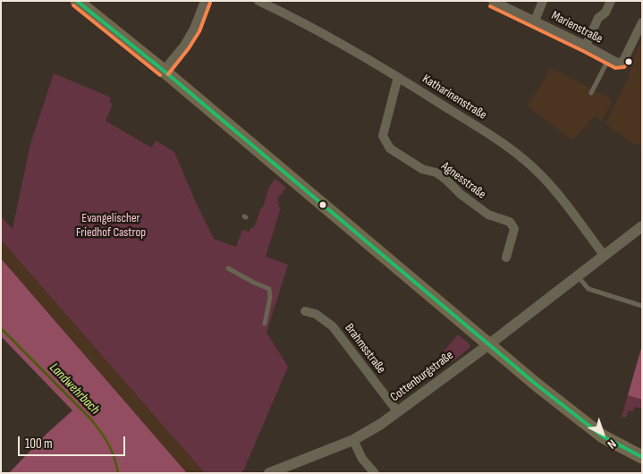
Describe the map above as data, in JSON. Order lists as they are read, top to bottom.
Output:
{
  "streets": {
    "street": [
      "Marienstraße",
      "Katharinenstraße",
      "Agnesstraße",
      "Brahmsstraße",
      "Cottenburgstraße"
    ]
  },
  "crossings": [
    ["Katharinenstraße", "Agnesstraße"],
    ["Katharinenstraße", "Cottenburgstraße"],
    ["Brahmsstraße", "Cottenburgstraße"]
  ],
  "water": ["Landwehrbach"],
  "parks": ["Evangelischer Friedhof Castrop"],
  "scale_bar": "100 m",
  "north": "bottom right"
}
